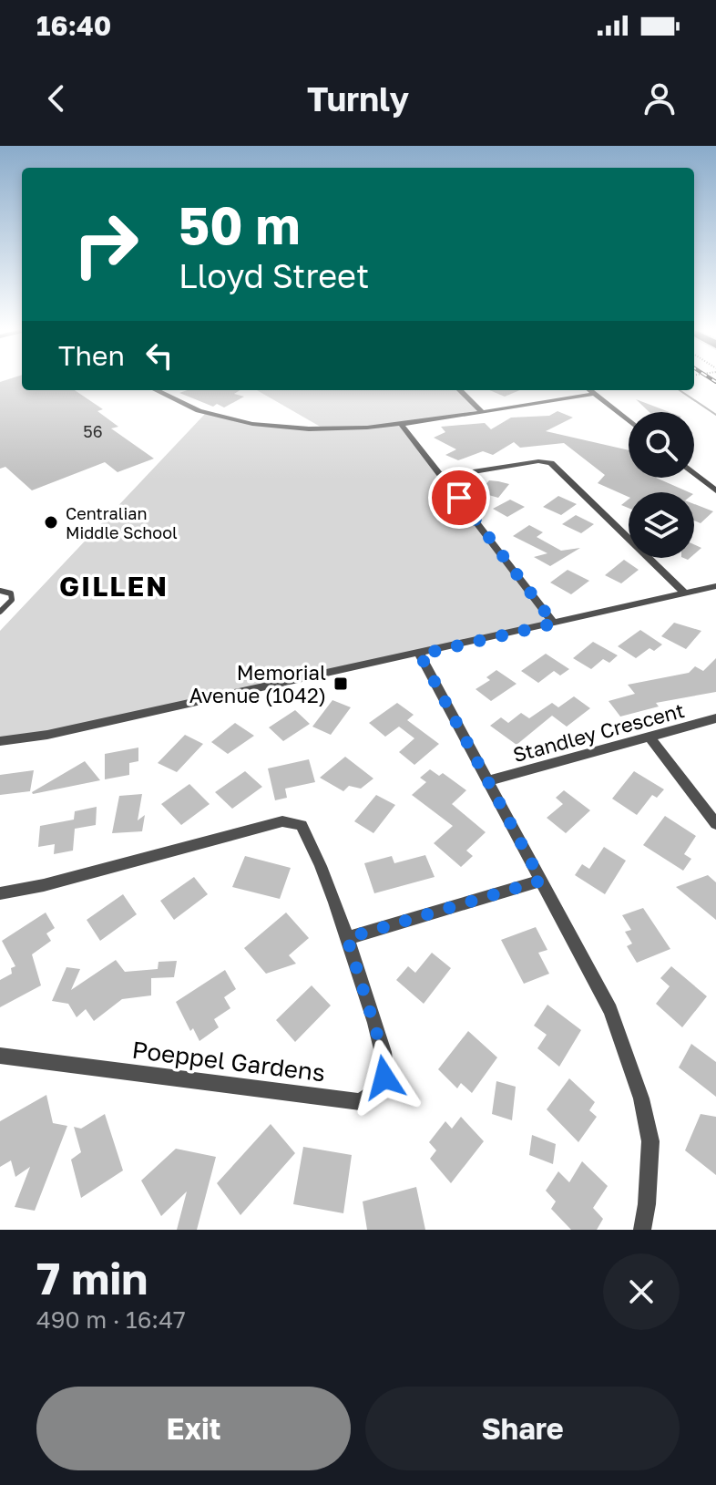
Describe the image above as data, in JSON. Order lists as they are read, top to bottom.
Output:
{
  "streets": {
    "street": ["Standley Crescent", "Poeppel Gardens"]
  },
  "districts": ["GILLEN"],
  "places": {
    "other": ["Centralian Middle School"],
    "transit": ["Memorial Avenue (1042)"]
  },
  "house_numbers": ["56"],
  "page": {
    "status": "16:40",
    "header": "Turnly",
    "turn": ["50 m", "Lloyd Street"],
    "then": "Then",
    "heading": ["7 min", "490 m · 16:47"],
    "buttons": ["Exit", "Share"]
  }
}
